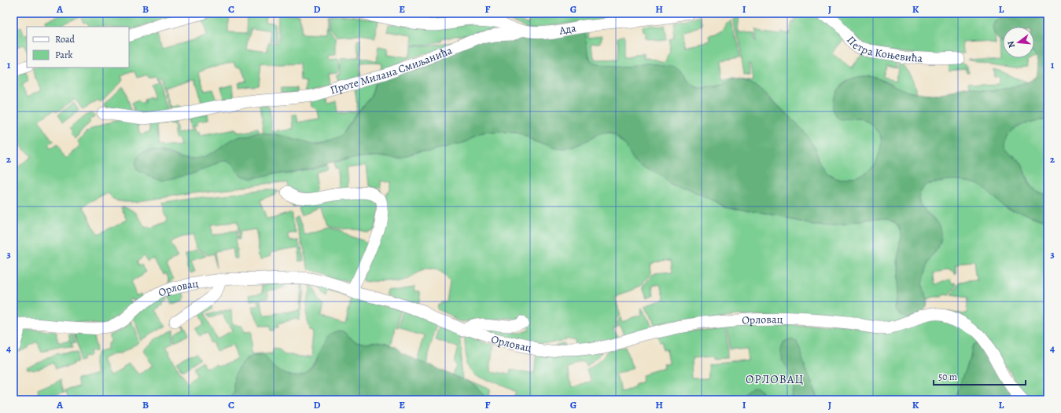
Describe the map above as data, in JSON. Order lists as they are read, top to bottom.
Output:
{
  "streets": {
    "street": [
      "Ада",
      "Петра Коњевића",
      "Проте Милана Смиљанића",
      "Орловац"
    ]
  },
  "crossings": [
    ["Ада", "Проте Милана Смиљанића"]
  ],
  "districts": ["ОРЛОВАЦ"],
  "legend": ["Road", "Park"],
  "scale_bar": "50 m",
  "north": "left",
  "grid": {
    "columns": [
      "A",
      "B",
      "C",
      "D",
      "E",
      "F",
      "G",
      "H",
      "I",
      "J",
      "K",
      "L"
    ],
    "rows": [
      "1",
      "2",
      "3",
      "4"
    ]
  }
}
